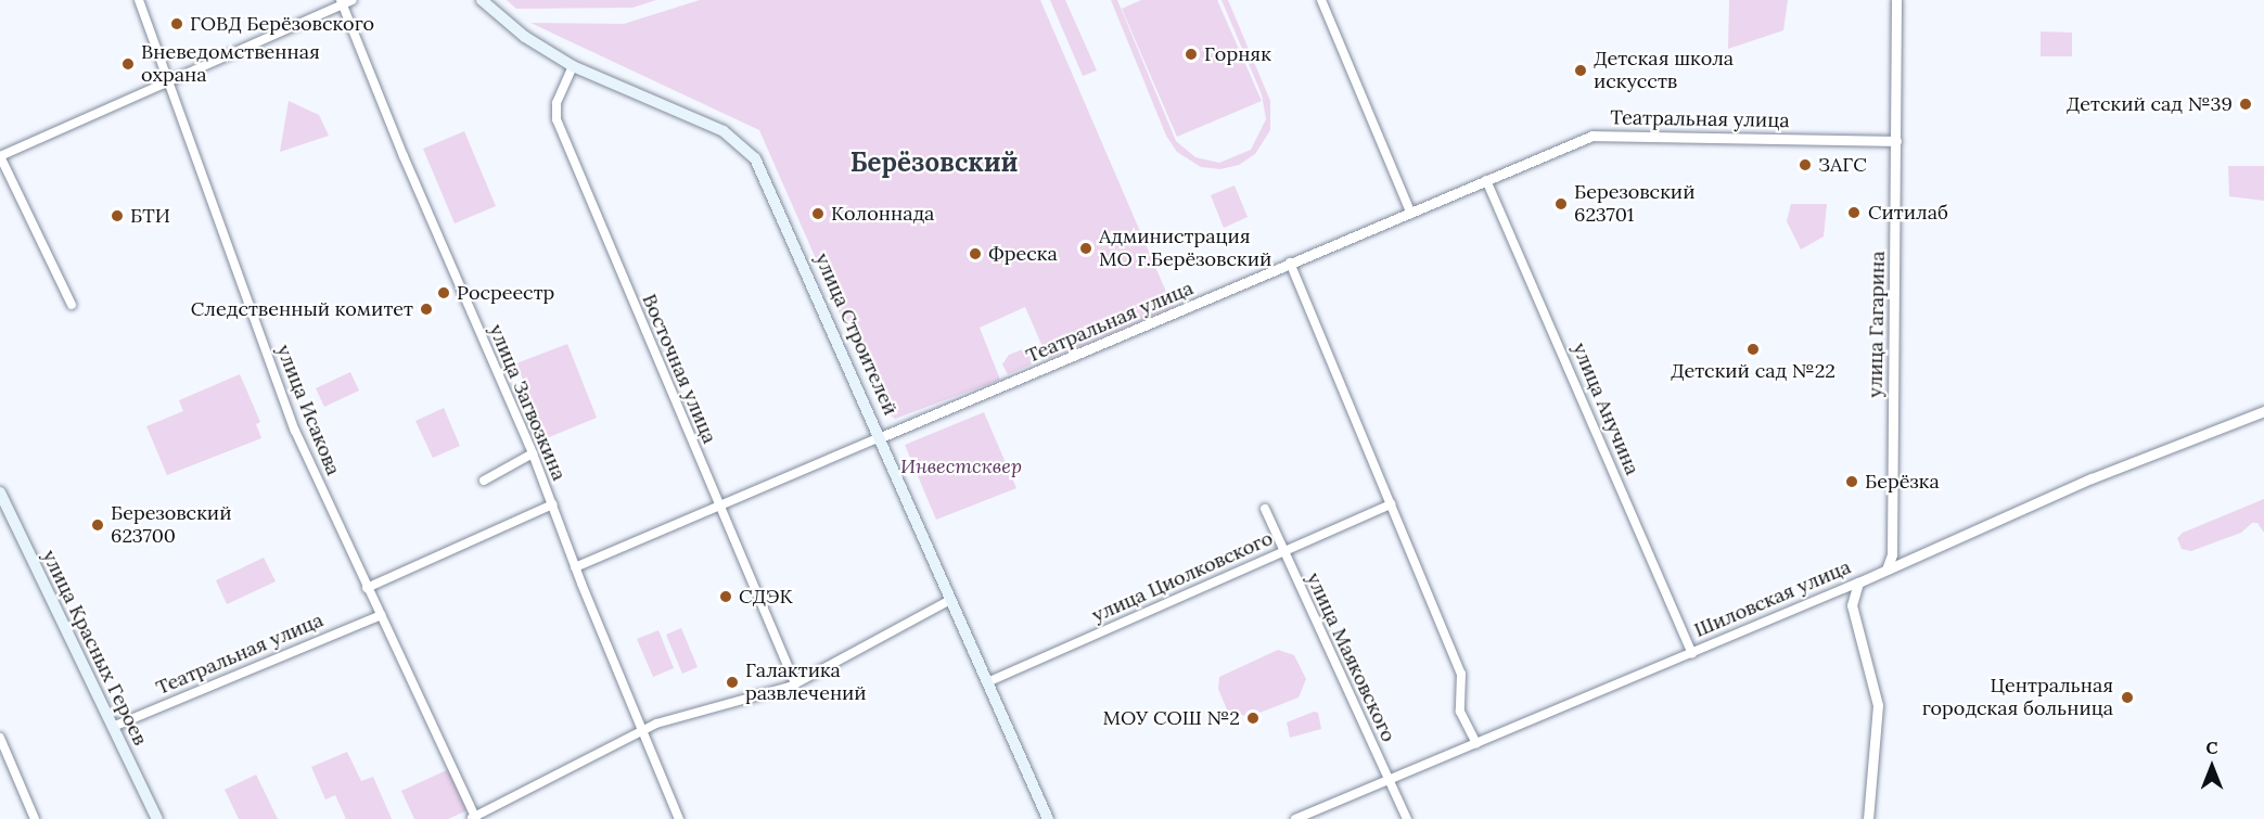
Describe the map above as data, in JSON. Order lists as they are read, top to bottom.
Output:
{
  "streets": {
    "main road": ["улица Строителей", "улица Красных Героев"],
    "street": [
      "Театральная улица",
      "улица Гагарина",
      "Восточная улица",
      "улица Загвозкина",
      "улица Анучина",
      "улица Исакова",
      "улица Циолковского",
      "Шиловская улица",
      "улица Маяковского"
    ]
  },
  "crossings": [
    ["Театральная улица", "улица Гагарина"],
    ["Театральная улица", "улица Строителей"],
    ["Театральная улица", "Восточная улица"],
    ["Театральная улица", "улица Загвозкина"],
    ["Театральная улица", "улица Анучина"],
    ["Театральная улица", "улица Исакова"],
    ["Театральная улица", "улица Красных Героев"],
    ["улица Гагарина", "Шиловская улица"],
    ["улица Строителей", "Восточная улица"],
    ["улица Строителей", "улица Циолковского"],
    ["улица Анучина", "Шиловская улица"],
    ["улица Циолковского", "улица Маяковского"],
    ["Шиловская улица", "улица Маяковского"]
  ],
  "districts": ["Берёзовский"],
  "parks": ["Инвестсквер"],
  "places": [
    "ГОВД Берёзовского",
    "Горняк",
    "Вневедомственная охрана",
    "Детская школа искусств",
    "Детский сад №39",
    "ЗАГС",
    "Березовский 623701",
    "Ситилаб",
    "Колоннада",
    "БТИ",
    "Администрация МО г.Берёзовский",
    "Фреска",
    "Росреестр",
    "Следственный комитет",
    "Детский сад №22",
    "Берёзка",
    "Березовский 623700",
    "СДЭК",
    "Галактика развлечений",
    "Центральная городская больница",
    "МОУ СОШ №2"
  ],
  "north": "top"
}
